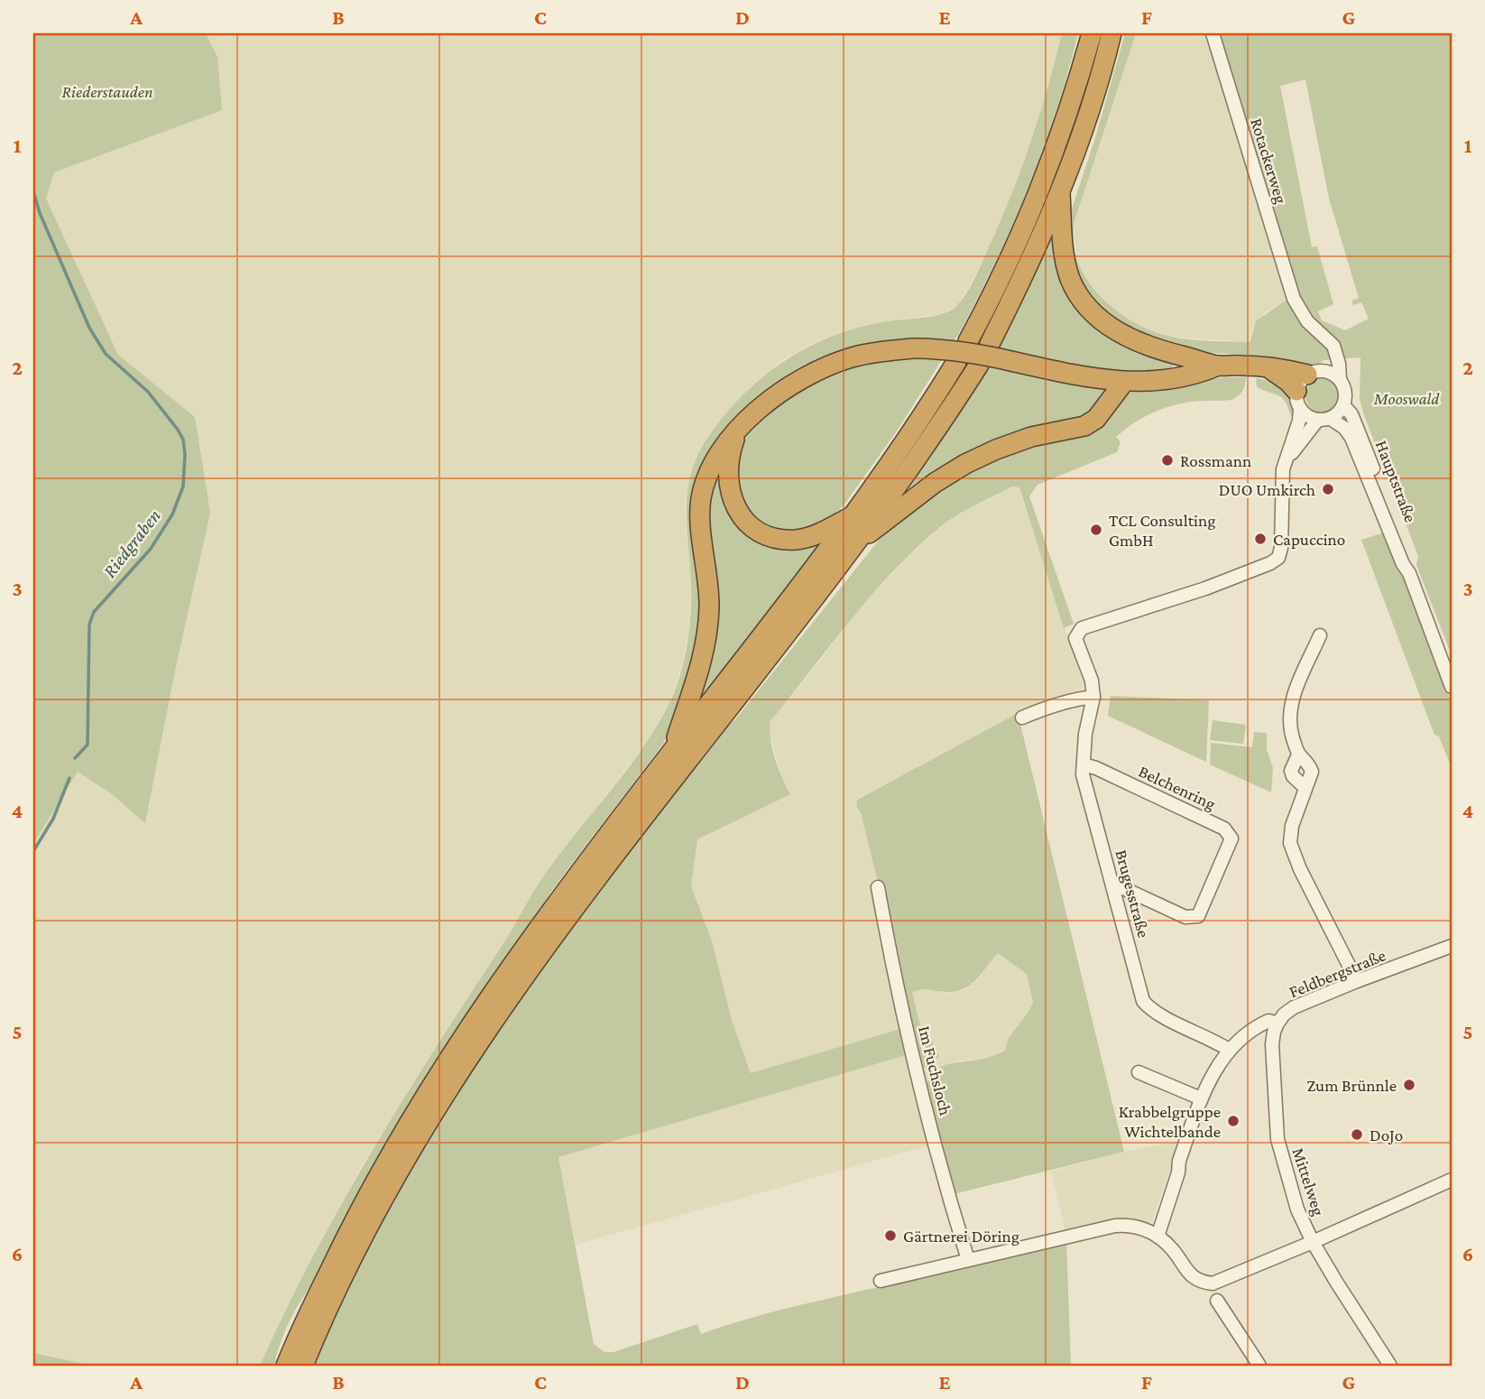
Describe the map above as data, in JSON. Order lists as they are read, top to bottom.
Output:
{
  "streets": {
    "street": [
      "Rotackerweg",
      "Hauptstraße",
      "Belchenring",
      "Brugesstraße",
      "Feldbergstraße",
      "Im Fuchsloch",
      "Mittelweg"
    ]
  },
  "crossings": [
    ["Rotackerweg", "Hauptstraße"],
    ["Hauptstraße", "Brugesstraße"],
    ["Belchenring", "Brugesstraße"],
    ["Brugesstraße", "Feldbergstraße"],
    ["Feldbergstraße", "Mittelweg"]
  ],
  "water": ["Riedgraben"],
  "parks": ["Riederstauden", "Mooswald"],
  "places": [
    "Rossmann",
    "DUO Umkirch",
    "TCL Consulting GmbH",
    "Capuccino",
    "Zum Brünnle",
    "Krabbelgruppe Wichtelbande",
    "DoJo",
    "Gärtnerei Döring"
  ],
  "grid": {
    "columns": [
      "A",
      "B",
      "C",
      "D",
      "E",
      "F",
      "G"
    ],
    "rows": [
      "1",
      "2",
      "3",
      "4",
      "5",
      "6"
    ]
  }
}
